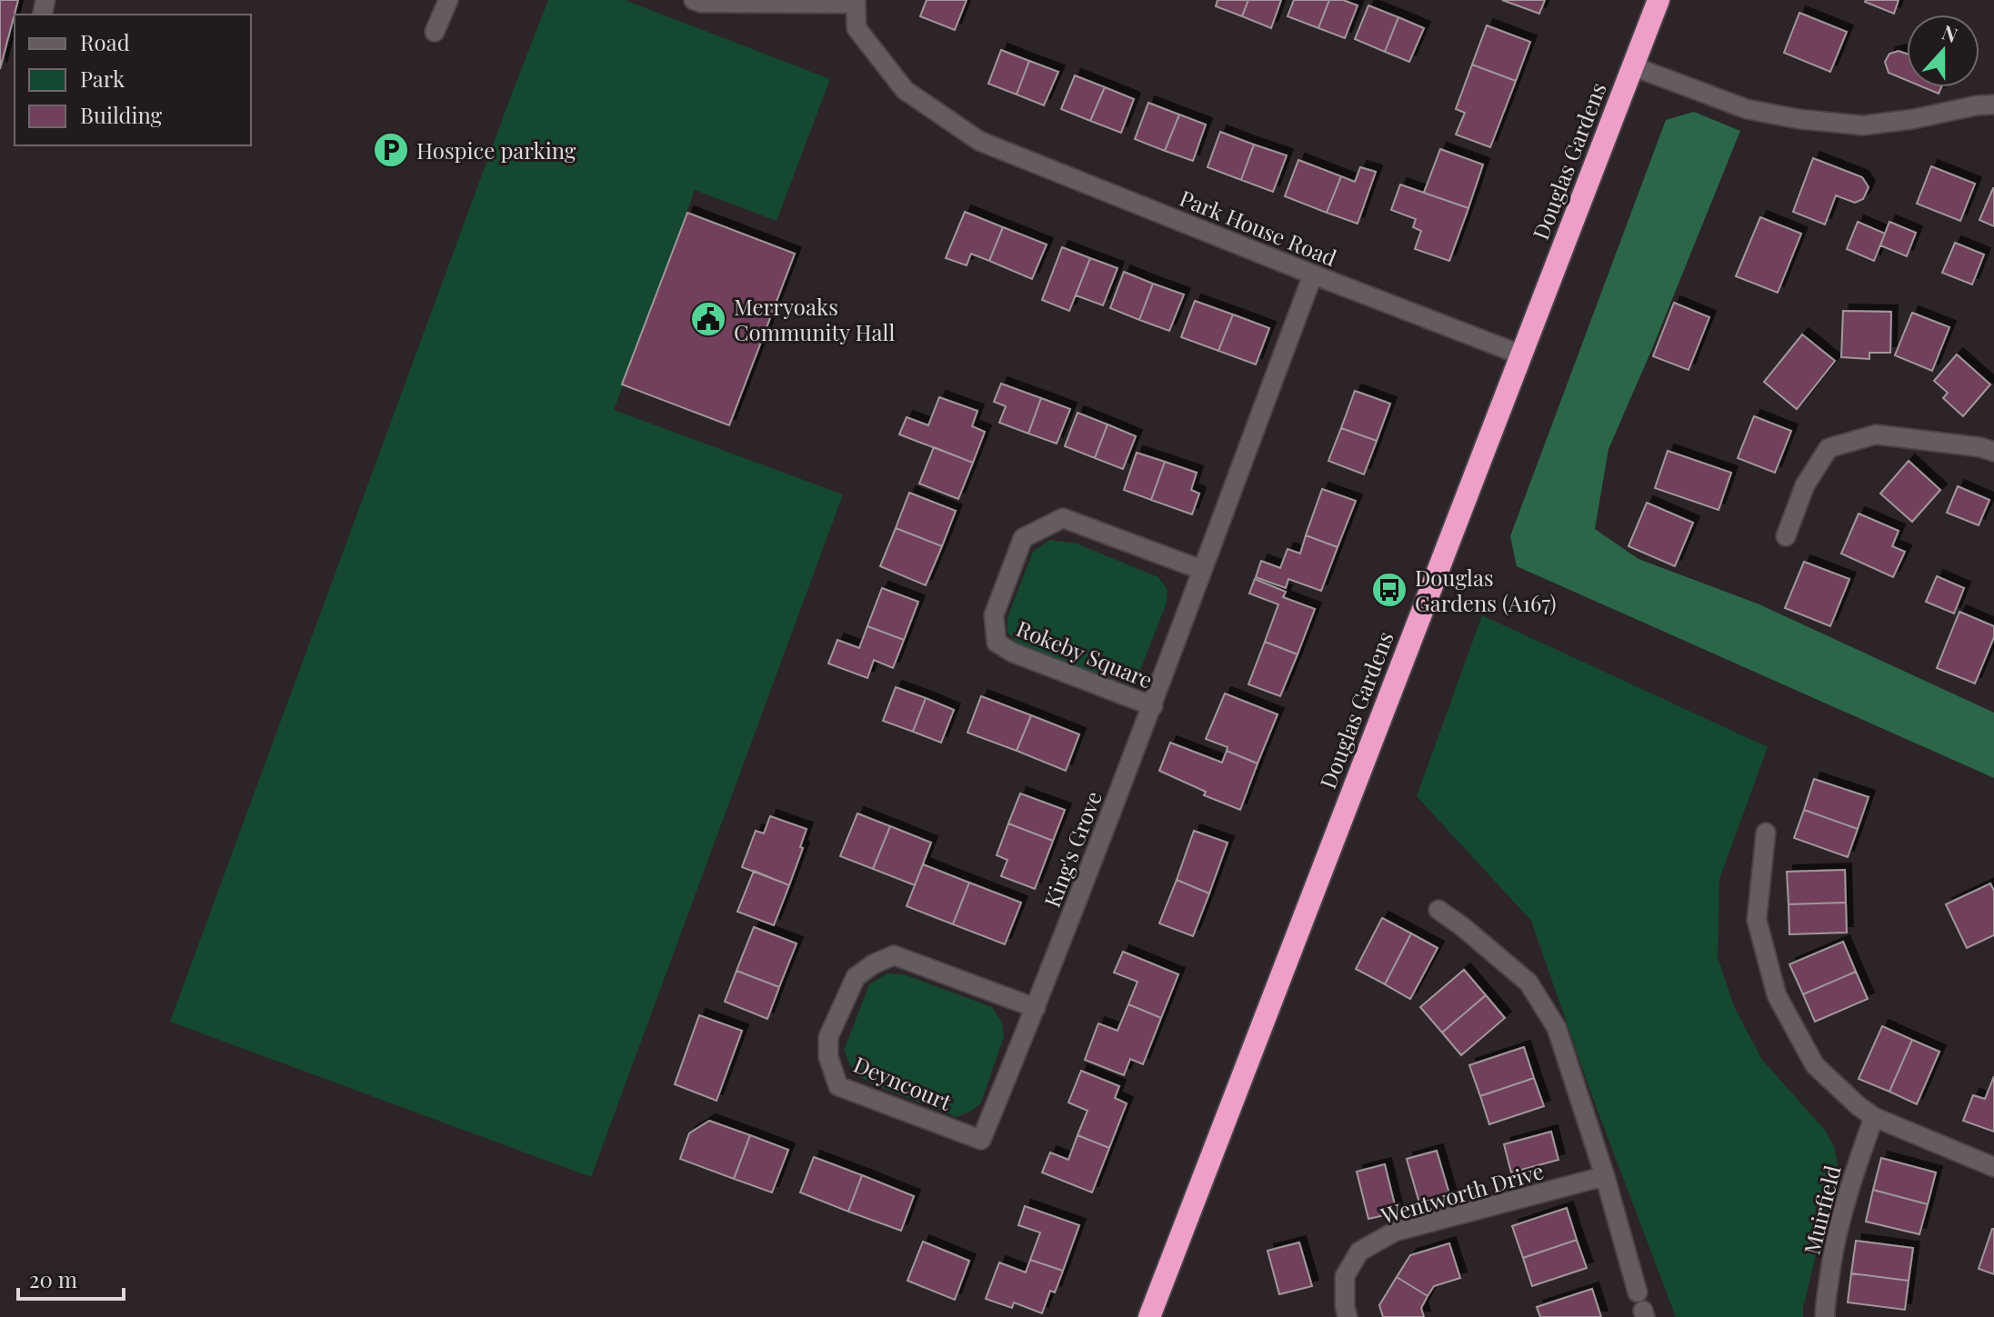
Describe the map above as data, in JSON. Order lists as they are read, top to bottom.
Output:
{
  "streets": {
    "highway": ["Douglas Gardens"],
    "street": [
      "Park House Road",
      "Rokeby Square",
      "King's Grove",
      "Deyncourt",
      "Wentworth Drive",
      "Muirfield"
    ]
  },
  "crossings": [
    ["Douglas Gardens", "Park House Road"],
    ["Park House Road", "King's Grove"],
    ["Rokeby Square", "King's Grove"],
    ["King's Grove", "Deyncourt"]
  ],
  "places": {
    "parking": ["Hospice parking"],
    "public building": ["Merryoaks Community Hall"],
    "bus stop": ["Douglas Gardens (A167)"]
  },
  "legend": ["Road", "Park", "Building"],
  "scale_bar": "20 m",
  "north": "top"
}
